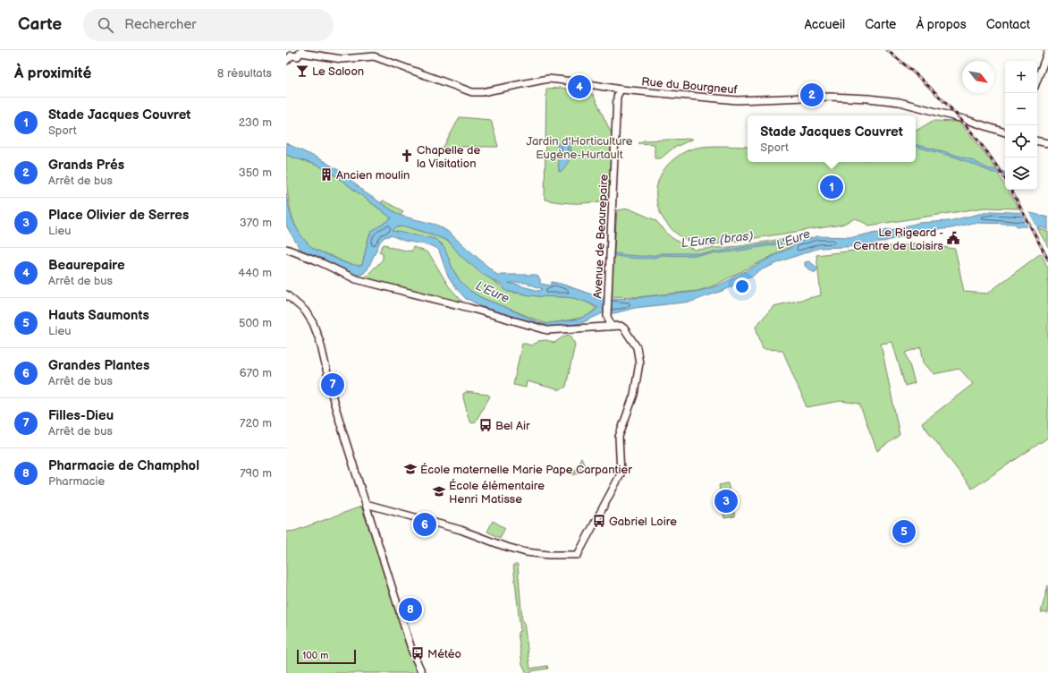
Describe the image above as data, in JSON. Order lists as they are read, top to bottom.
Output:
{
  "streets": {
    "main road": ["Rue du Bourgneuf", "Avenue de Beaurepaire"]
  },
  "crossings": [
    ["Rue du Bourgneuf", "Avenue de Beaurepaire"]
  ],
  "water": ["L'Eure (bras)", "L'Eure"],
  "parks": ["Jardin d'Horticulture Eugène-Hurtault"],
  "places": {
    "bar": ["Le Saloon"],
    "church": ["Chapelle de la Visitation"],
    "building": ["Ancien moulin"],
    "public building": ["Le Rigeard - Centre de Loisirs"],
    "bus stop": ["Bel Air", "Gabriel Loire", "Météo"],
    "school or university": ["École maternelle Marie Pape Carpantier", "École élémentaire Henri Matisse"]
  },
  "scale_bar": "100 m",
  "north": "bottom right",
  "page": {
    "header": "Carte",
    "search": "Rechercher",
    "nav": [
      "Accueil",
      "Carte",
      "À propos",
      "Contact"
    ],
    "heading": ["À proximité", "8 résultats"],
    "map_buttons": ["+", "−"],
    "pins": [
      "4",
      "2",
      "1",
      "7",
      "3",
      "6",
      "5",
      "8"
    ],
    "list": [
      {
        "mark": "1",
        "name": "Stade Jacques Couvret",
        "note": "Sport",
        "value": "230 m"
      },
      {
        "mark": "2",
        "name": "Grands Prés",
        "note": "Arrêt de bus",
        "value": "350 m"
      },
      {
        "mark": "3",
        "name": "Place Olivier de Serres",
        "note": "Lieu",
        "value": "370 m"
      },
      {
        "mark": "4",
        "name": "Beaurepaire",
        "note": "Arrêt de bus",
        "value": "440 m"
      },
      {
        "mark": "5",
        "name": "Hauts Saumonts",
        "note": "Lieu",
        "value": "500 m"
      },
      {
        "mark": "6",
        "name": "Grandes Plantes",
        "note": "Arrêt de bus",
        "value": "670 m"
      },
      {
        "mark": "7",
        "name": "Filles-Dieu",
        "note": "Arrêt de bus",
        "value": "720 m"
      },
      {
        "mark": "8",
        "name": "Pharmacie de Champhol",
        "note": "Pharmacie",
        "value": "790 m"
      }
    ],
    "popup": ["Stade Jacques Couvret", "Sport"],
    "scale": "100 m"
  }
}
